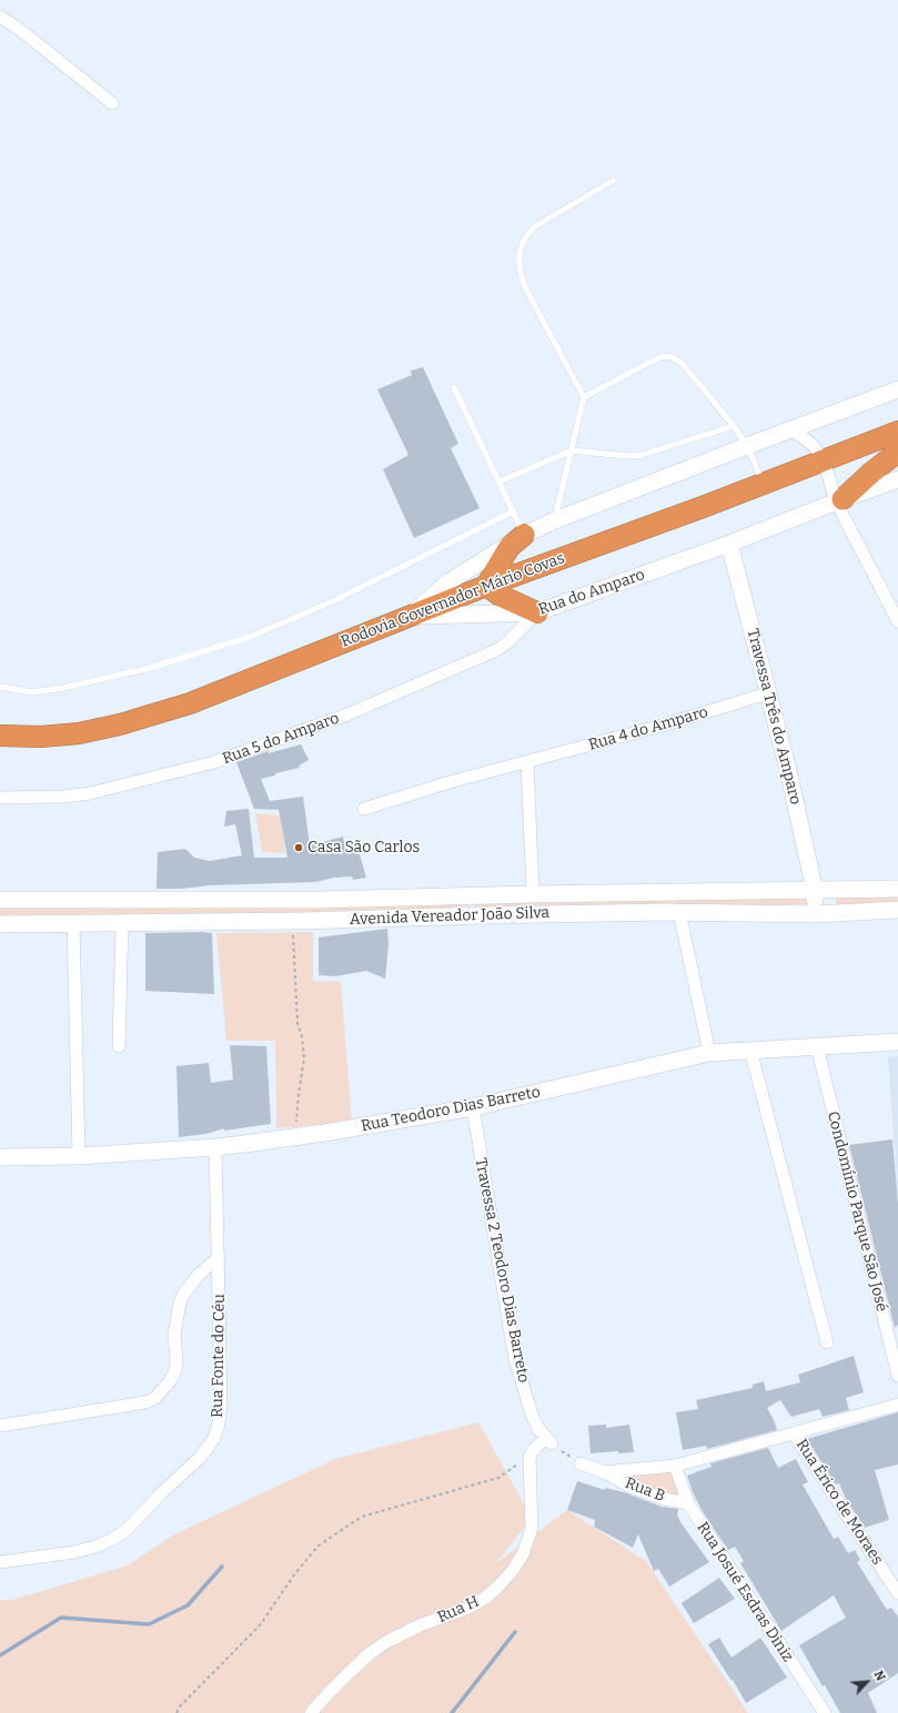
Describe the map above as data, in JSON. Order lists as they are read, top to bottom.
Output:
{
  "streets": {
    "highway": ["Rodovia Governador Mário Covas"],
    "street": [
      "Rua do Amparo",
      "Travessa Três do Amparo",
      "Rua 4 do Amparo",
      "Rua 5 do Amparo",
      "Avenida Vereador João Silva",
      "Rua Teodoro Dias Barreto",
      "Condomínio Parque São José",
      "Travessa 2 Teodoro Dias Barreto",
      "Rua Fonte do Céu",
      "Rua B",
      "Rua Érico de Moraes",
      "Rua Josué Esdras Diniz",
      "Rua H"
    ]
  },
  "crossings": [
    ["Rua do Amparo", "Rodovia Governador Mário Covas"],
    ["Rua do Amparo", "Travessa Três do Amparo"],
    ["Rua do Amparo", "Rua 5 do Amparo"],
    ["Travessa Três do Amparo", "Rua 4 do Amparo"],
    ["Travessa Três do Amparo", "Avenida Vereador João Silva"],
    ["Rua Teodoro Dias Barreto", "Condomínio Parque São José"],
    ["Rua Teodoro Dias Barreto", "Travessa 2 Teodoro Dias Barreto"],
    ["Rua Teodoro Dias Barreto", "Rua Fonte do Céu"],
    ["Rua B", "Rua Josué Esdras Diniz"]
  ],
  "places": ["Casa São Carlos"],
  "north": "top right"
}
